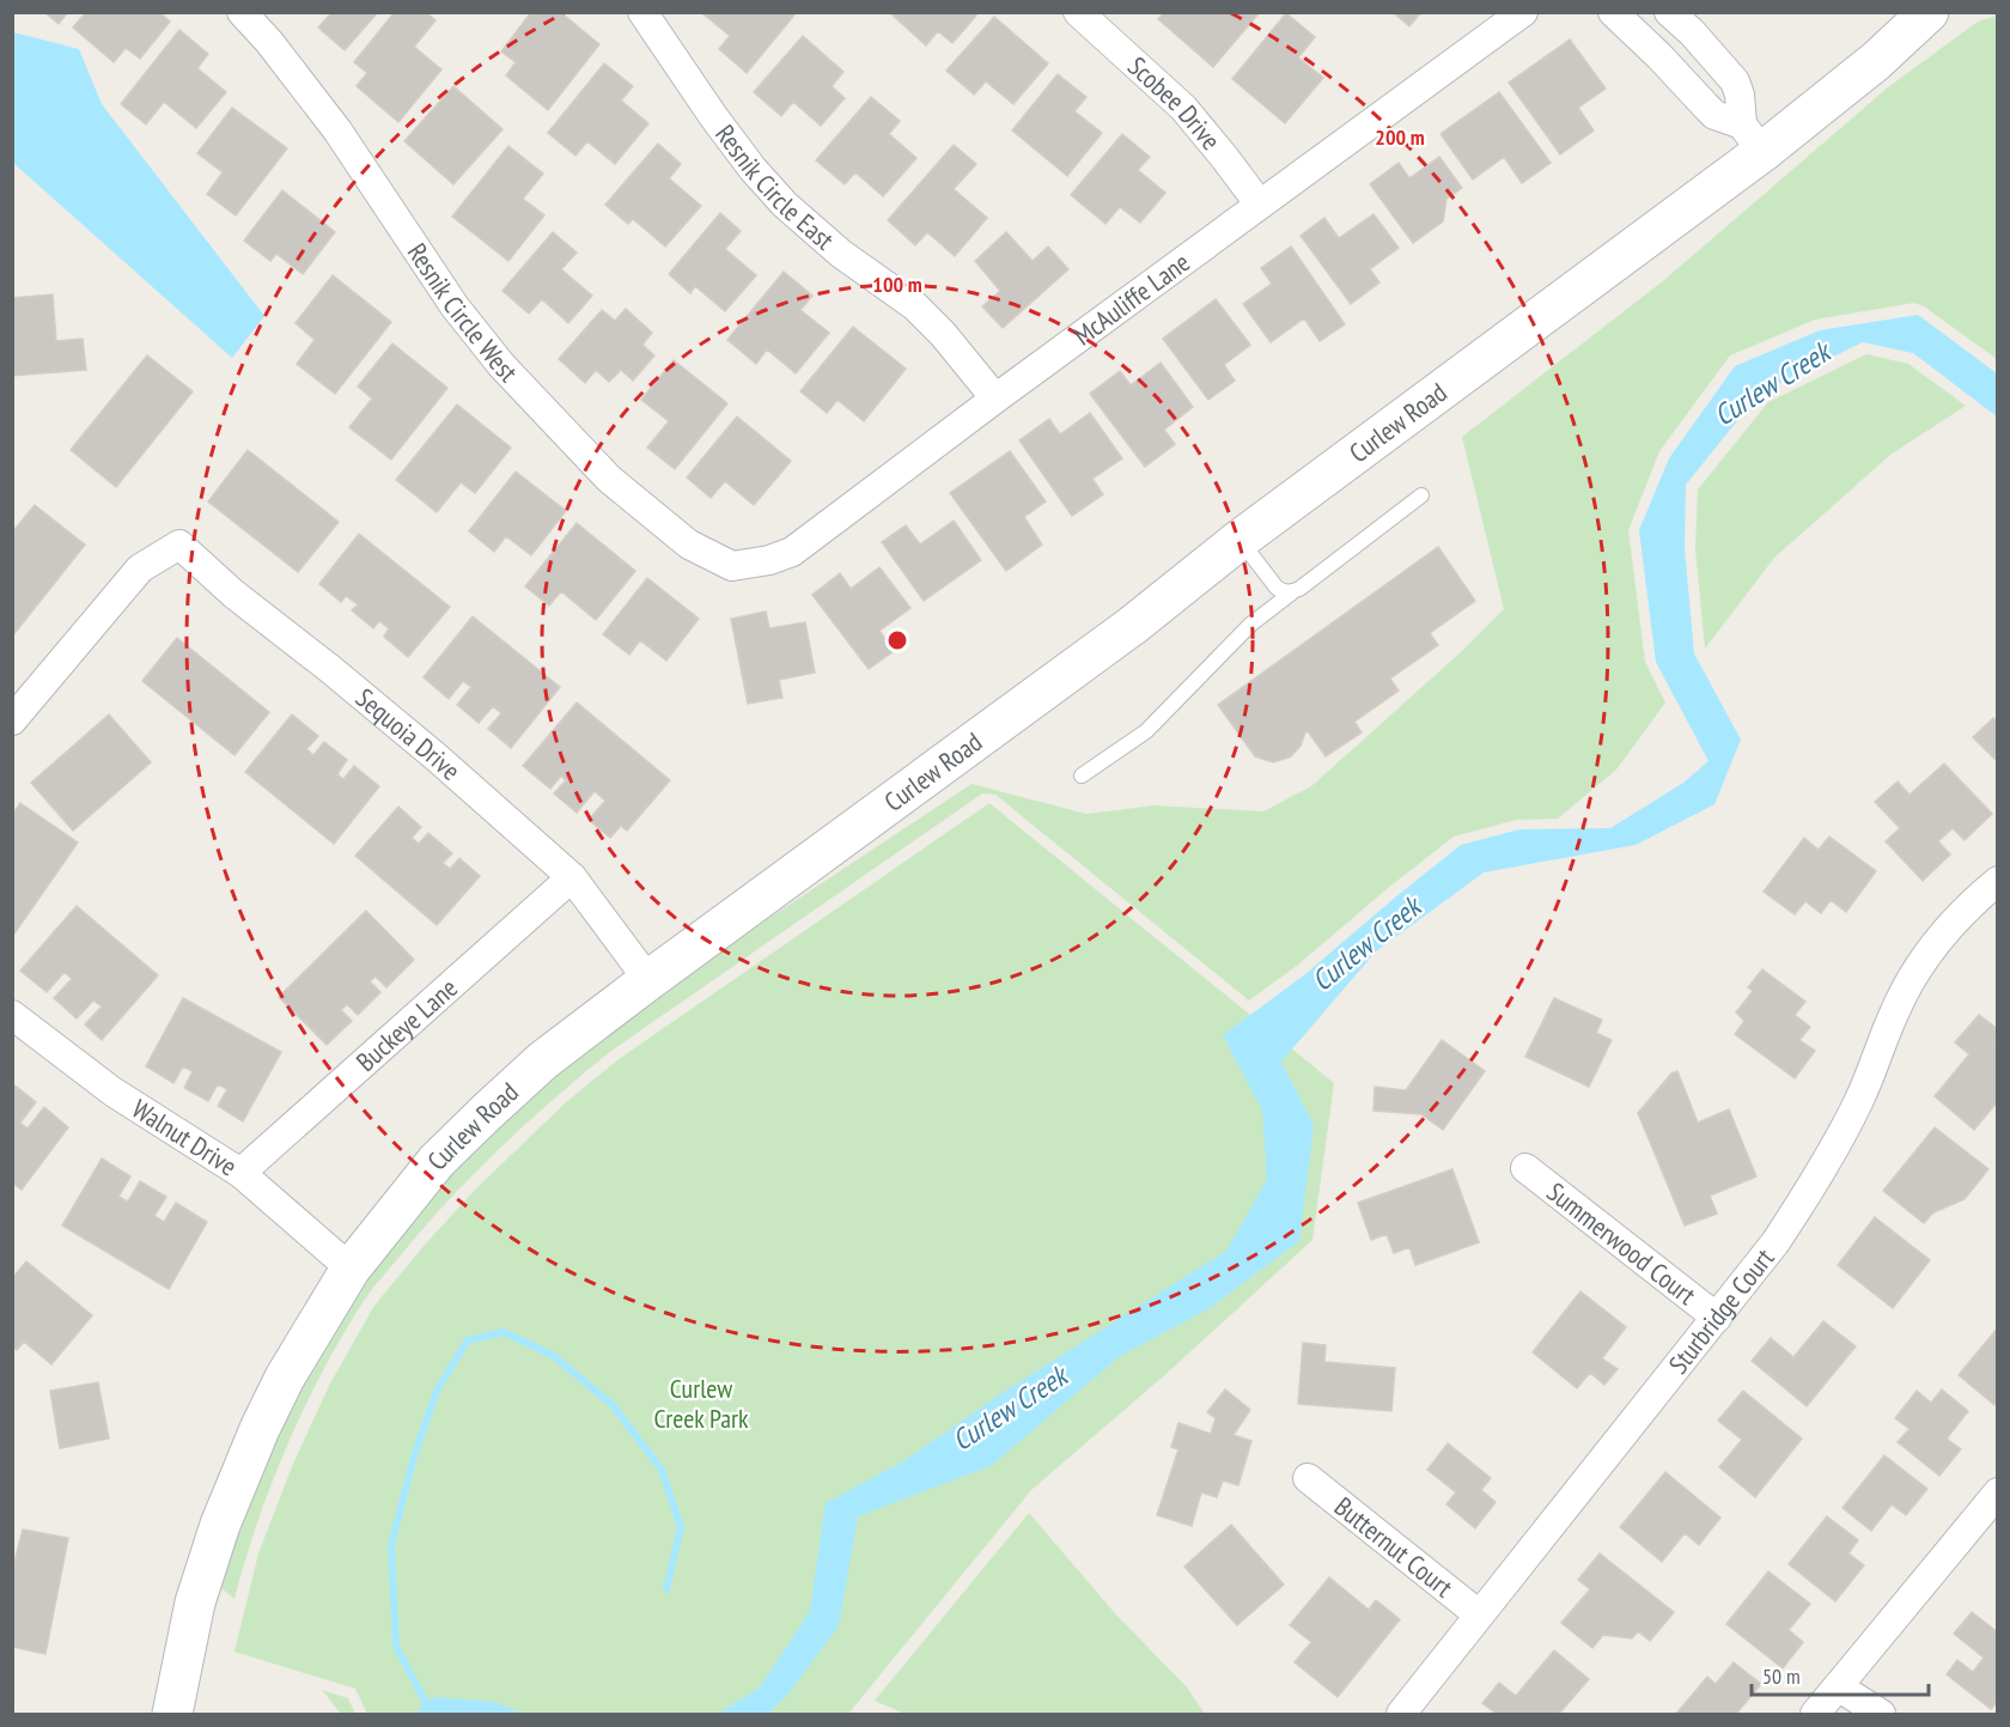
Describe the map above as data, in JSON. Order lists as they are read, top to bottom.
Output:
{
  "streets": {
    "main road": ["Curlew Road"],
    "street": [
      "Scobee Drive",
      "Resnik Circle East",
      "McAuliffe Lane",
      "Resnik Circle West",
      "Sequoia Drive",
      "Buckeye Lane",
      "Walnut Drive",
      "Summerwood Court",
      "Sturbridge Court",
      "Butternut Court"
    ]
  },
  "crossings": [
    ["Scobee Drive", "McAuliffe Lane"],
    ["Resnik Circle East", "McAuliffe Lane"],
    ["McAuliffe Lane", "Resnik Circle West"],
    ["Curlew Road", "Sequoia Drive"],
    ["Curlew Road", "Walnut Drive"],
    ["Sequoia Drive", "Buckeye Lane"],
    ["Buckeye Lane", "Walnut Drive"],
    ["Summerwood Court", "Sturbridge Court"],
    ["Sturbridge Court", "Butternut Court"]
  ],
  "water": ["Curlew Creek"],
  "parks": ["Curlew Creek Park"],
  "scale_bar": "50 m",
  "rings": ["200 m", "100 m"]
}
